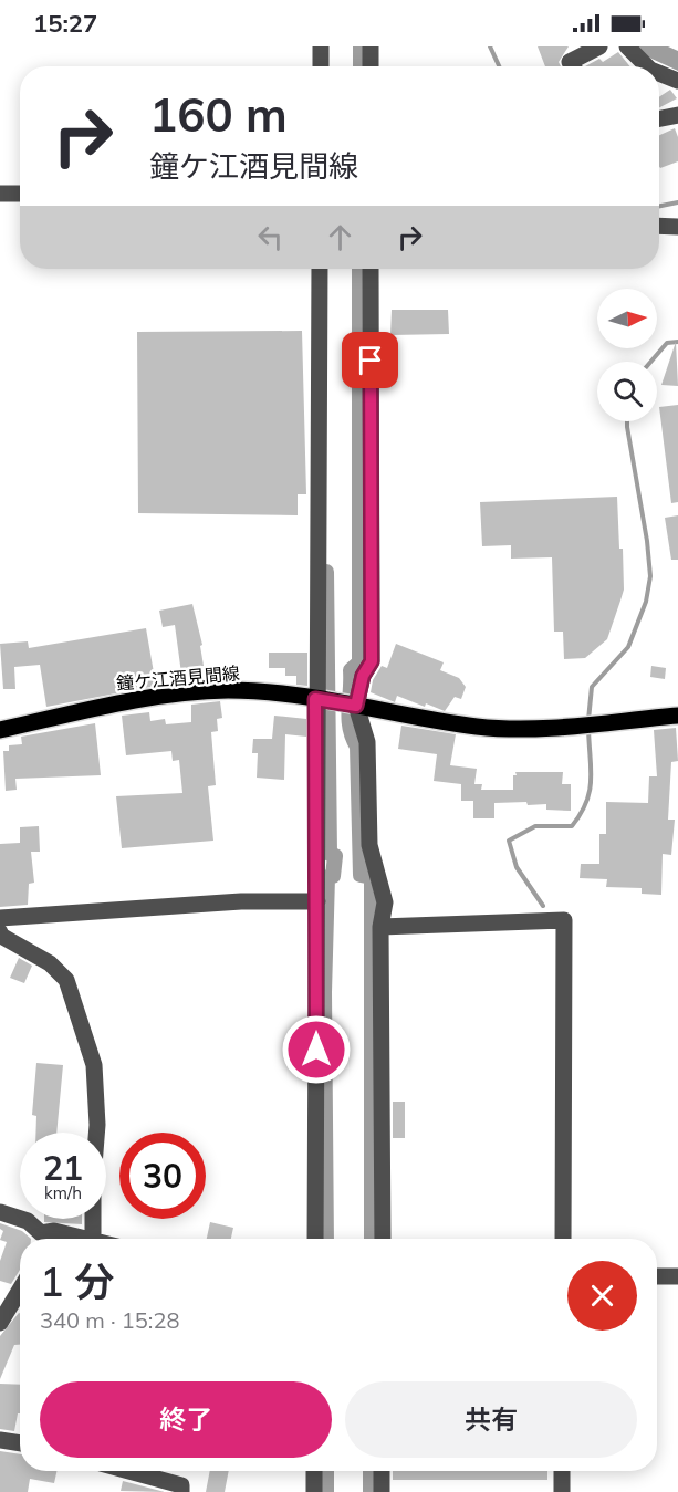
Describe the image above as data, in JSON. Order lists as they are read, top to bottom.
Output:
{
  "streets": {
    "main road": ["鐘ケ江酒見間線"]
  },
  "north": "right",
  "page": {
    "status": "15:27",
    "turn": ["160 m", "鐘ケ江酒見間線"],
    "speed": "21 km/h",
    "limit": "30",
    "heading": ["1 分", "340 m · 15:28"],
    "buttons": ["終了", "共有"]
  }
}
